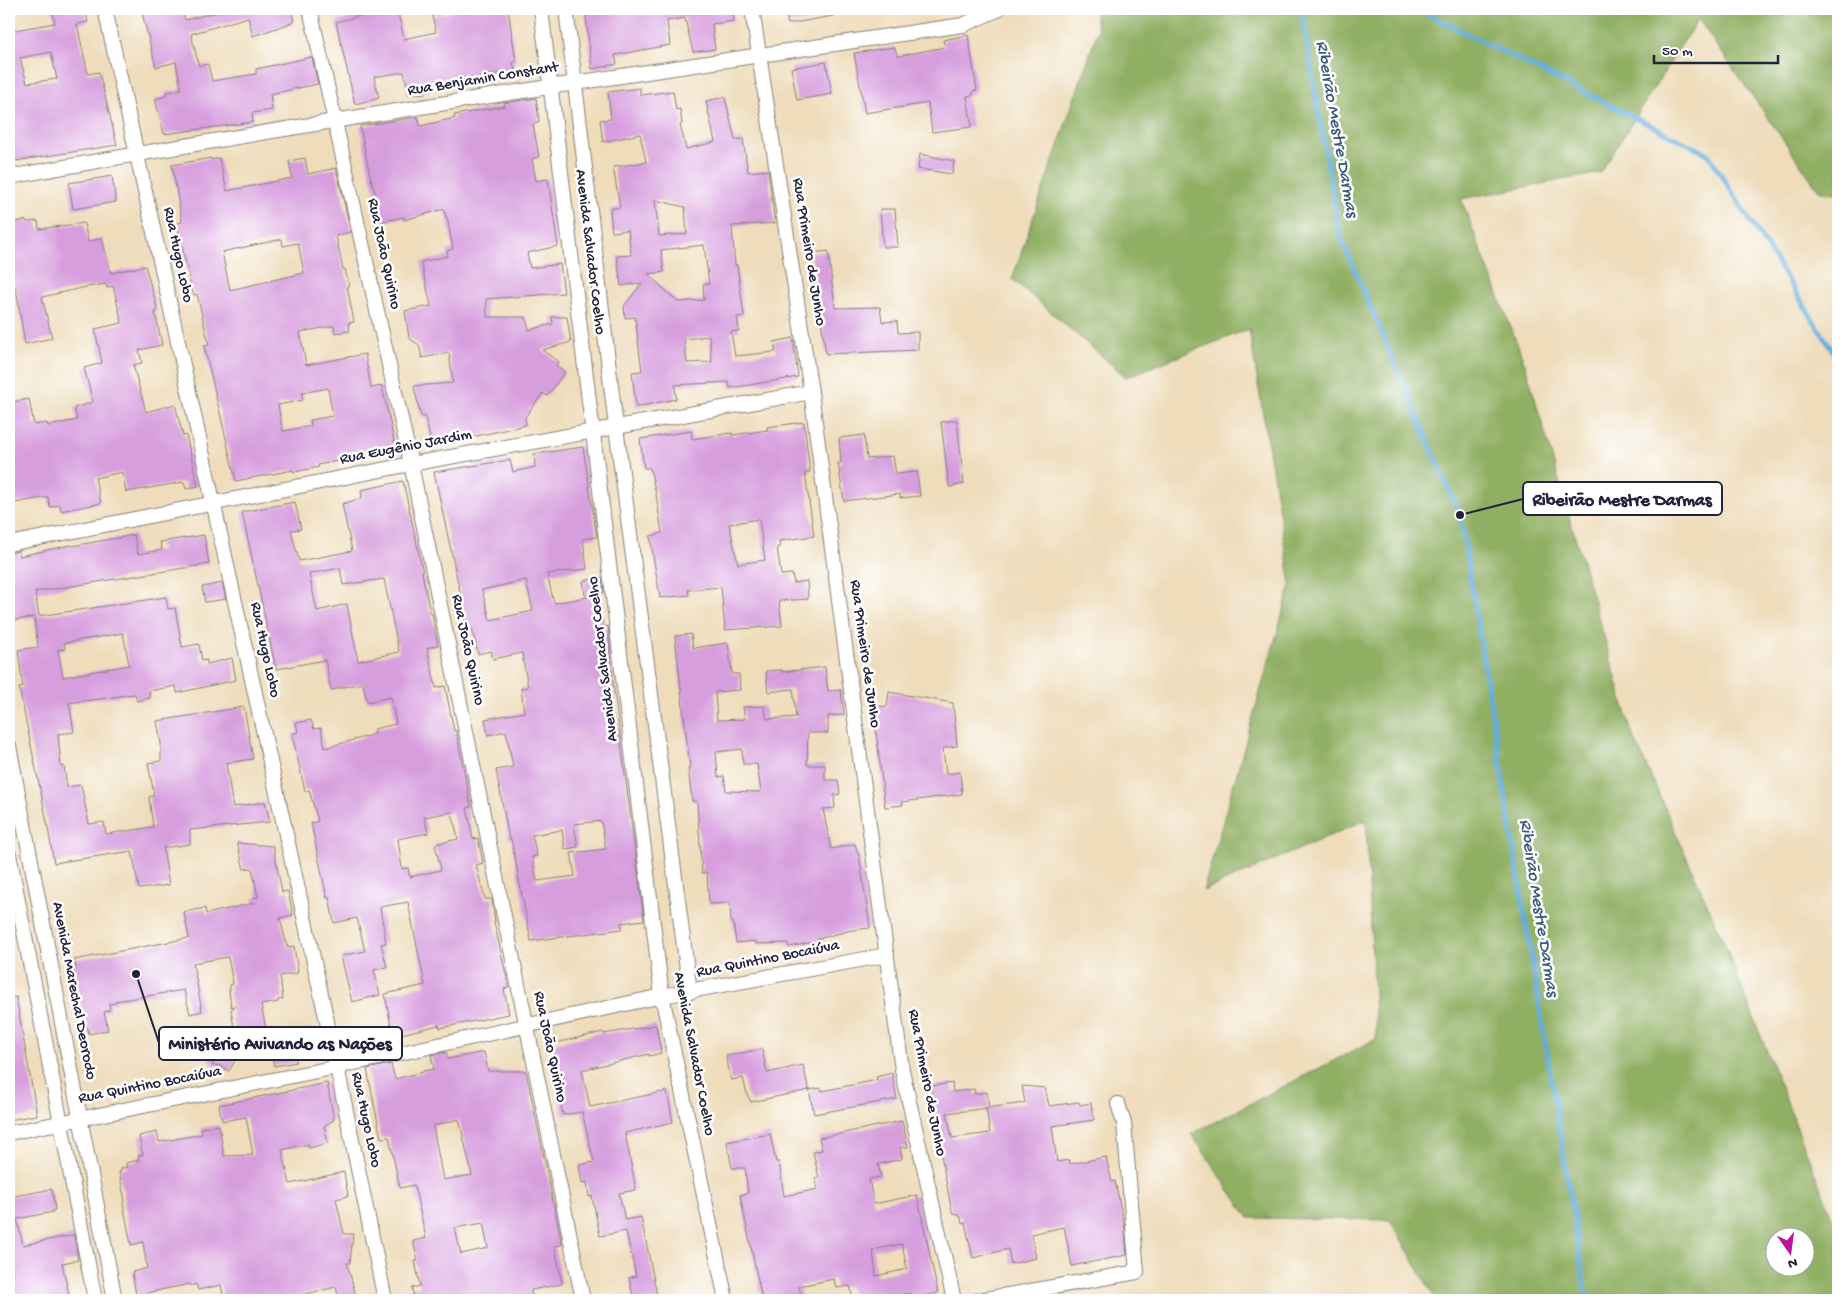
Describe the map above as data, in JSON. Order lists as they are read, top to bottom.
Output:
{
  "streets": {
    "street": [
      "Rua Benjamin Constant",
      "Avenida Salvador Coelho",
      "Rua Primeiro de Junho",
      "Rua João Quirino",
      "Rua Hugo Lobo",
      "Rua Eugênio Jardim",
      "Rua Quintino Bocaiúva",
      "Avenida Marechal Deorodo"
    ]
  },
  "crossings": [
    ["Rua Benjamin Constant", "Avenida Salvador Coelho"],
    ["Rua Benjamin Constant", "Rua Primeiro de Junho"],
    ["Rua Benjamin Constant", "Rua João Quirino"],
    ["Rua Benjamin Constant", "Rua Hugo Lobo"],
    ["Avenida Salvador Coelho", "Rua Eugênio Jardim"],
    ["Avenida Salvador Coelho", "Rua Quintino Bocaiúva"],
    ["Rua Primeiro de Junho", "Rua Eugênio Jardim"],
    ["Rua Primeiro de Junho", "Rua Quintino Bocaiúva"],
    ["Rua João Quirino", "Rua Eugênio Jardim"],
    ["Rua João Quirino", "Rua Quintino Bocaiúva"],
    ["Rua Hugo Lobo", "Rua Eugênio Jardim"],
    ["Rua Hugo Lobo", "Rua Quintino Bocaiúva"],
    ["Rua Quintino Bocaiúva", "Avenida Marechal Deorodo"]
  ],
  "water": ["Ribeirão Mestre Darmas"],
  "places": ["Ribeirão Mestre Darmas", "Ministério Avivando as Nações"],
  "scale_bar": "50 m",
  "north": "bottom"
}
